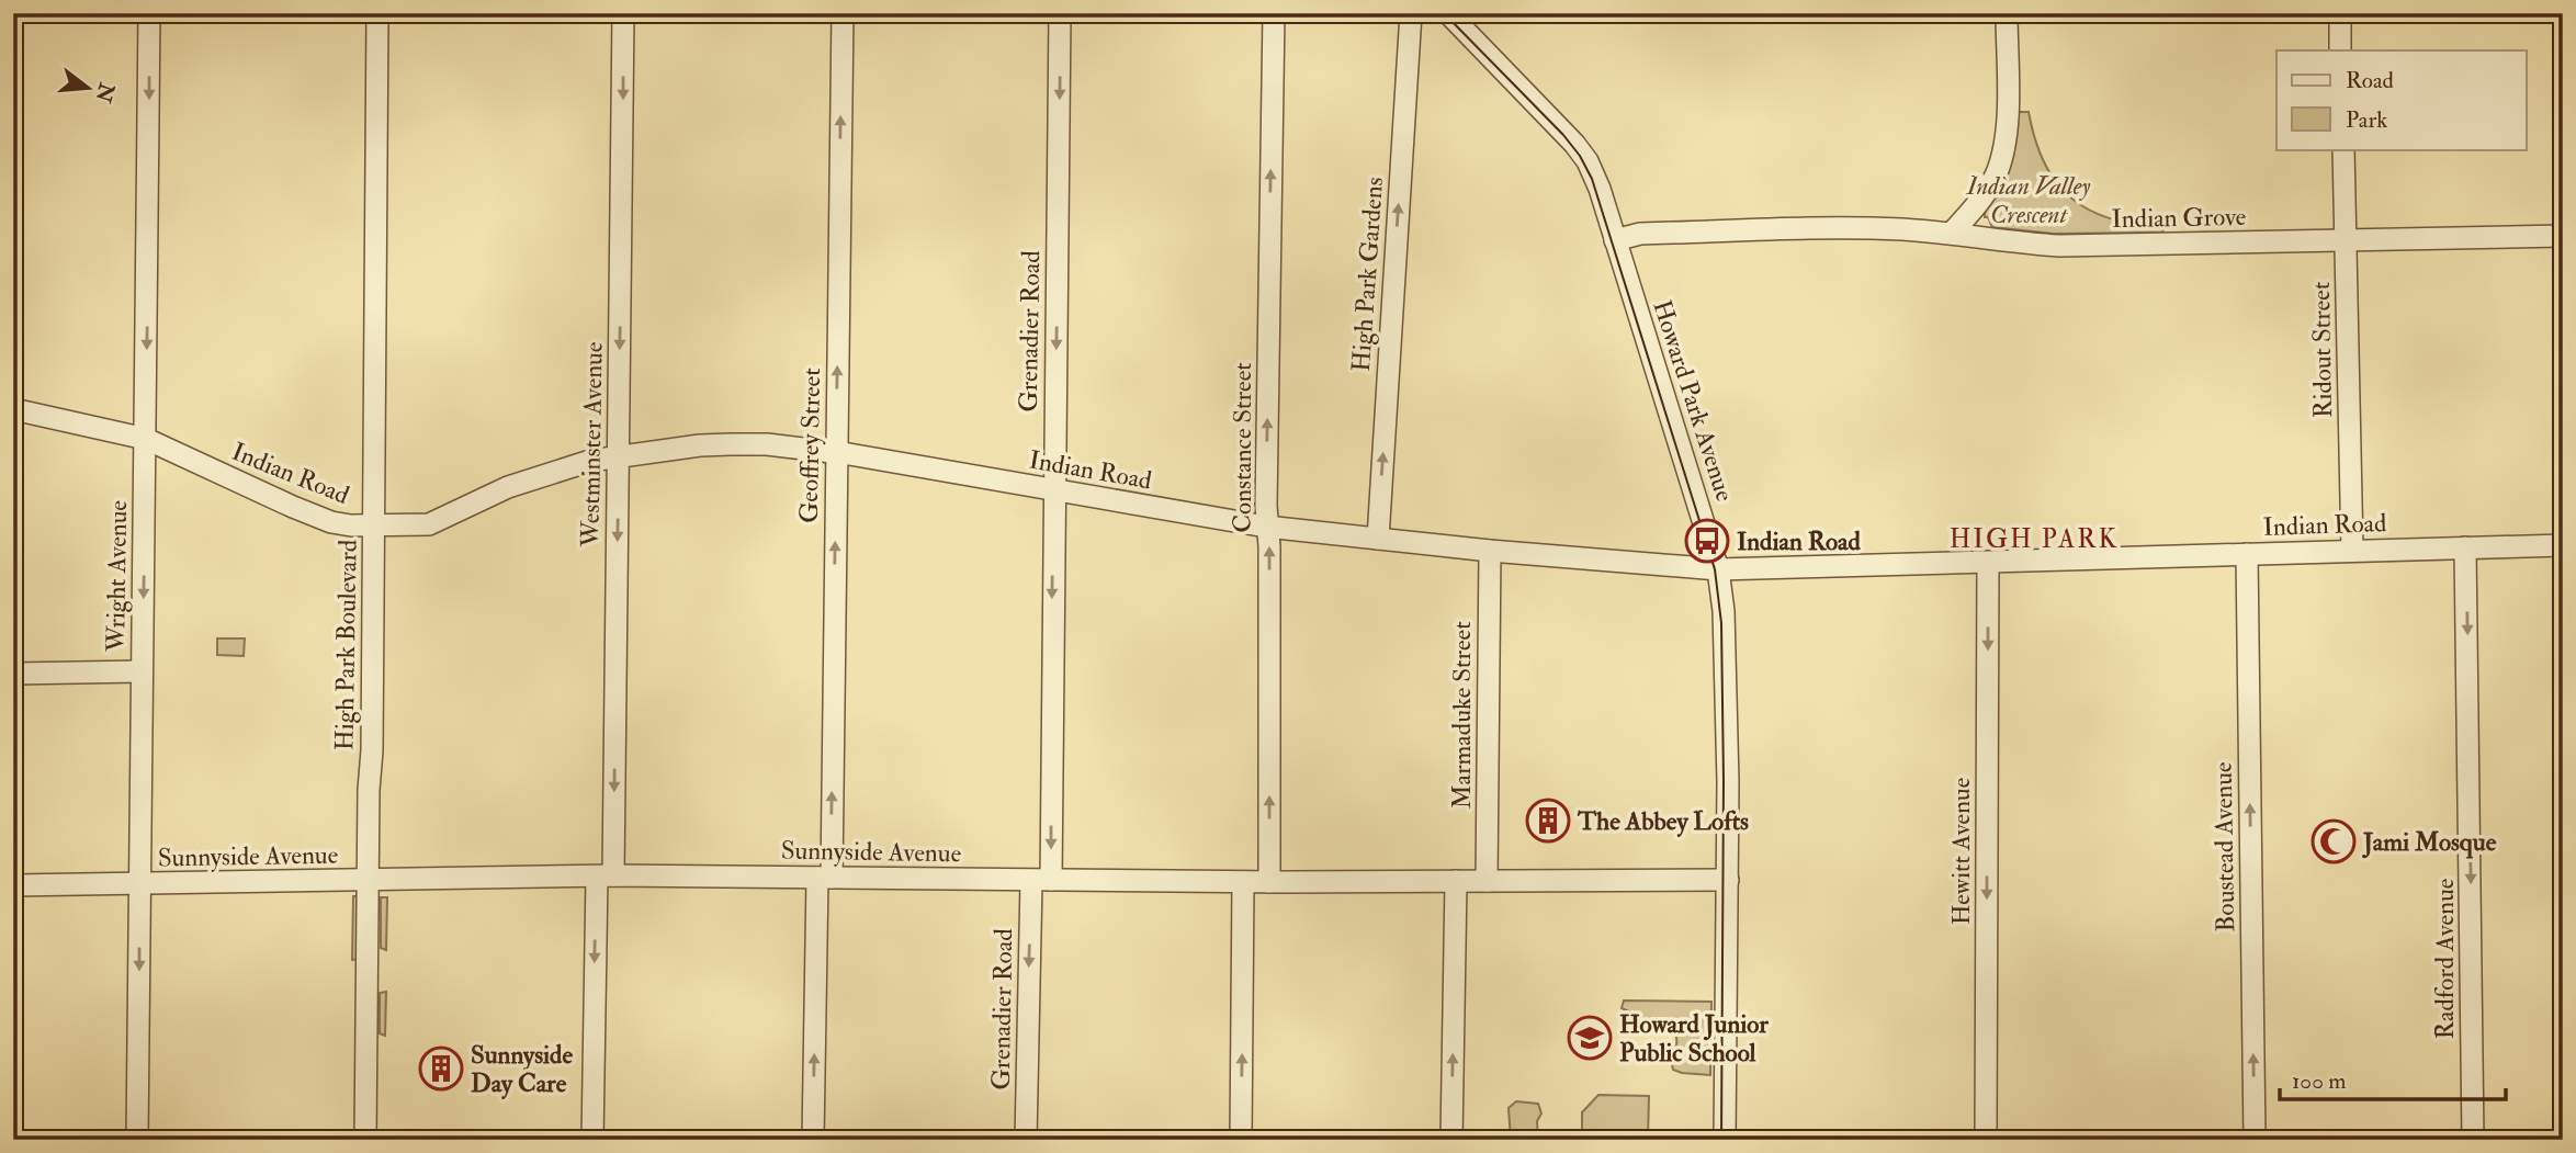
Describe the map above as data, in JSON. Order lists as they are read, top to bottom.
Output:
{
  "streets": {
    "street": [
      "Indian Grove",
      "High Park Gardens",
      "Grenadier Road",
      "Ridout Street",
      "Howard Park Avenue",
      "Westminster Avenue",
      "Geoffrey Street",
      "Constance Street",
      "Indian Road",
      "Wright Avenue",
      "High Park Boulevard",
      "Marmaduke Street",
      "Boustead Avenue",
      "Sunnyside Avenue",
      "Hewitt Avenue",
      "Radford Avenue"
    ]
  },
  "crossings": [
    ["Indian Grove", "Ridout Street"],
    ["Indian Grove", "Howard Park Avenue"],
    ["High Park Gardens", "Indian Road"],
    ["Grenadier Road", "Indian Road"],
    ["Grenadier Road", "Sunnyside Avenue"],
    ["Ridout Street", "Indian Road"],
    ["Howard Park Avenue", "Indian Road"],
    ["Howard Park Avenue", "Sunnyside Avenue"],
    ["Westminster Avenue", "Indian Road"],
    ["Westminster Avenue", "Sunnyside Avenue"],
    ["Geoffrey Street", "Indian Road"],
    ["Geoffrey Street", "Sunnyside Avenue"],
    ["Constance Street", "Indian Road"],
    ["Constance Street", "Sunnyside Avenue"],
    ["Indian Road", "Wright Avenue"],
    ["Indian Road", "High Park Boulevard"],
    ["Indian Road", "Marmaduke Street"],
    ["Indian Road", "Boustead Avenue"],
    ["Indian Road", "Hewitt Avenue"],
    ["Indian Road", "Radford Avenue"],
    ["Wright Avenue", "Sunnyside Avenue"],
    ["High Park Boulevard", "Sunnyside Avenue"],
    ["Marmaduke Street", "Sunnyside Avenue"]
  ],
  "one_way": [
    "High Park Gardens",
    "Grenadier Road",
    "Westminster Avenue",
    "Geoffrey Street",
    "Constance Street",
    "Wright Avenue",
    "Boustead Avenue",
    "Hewitt Avenue",
    "Radford Avenue"
  ],
  "districts": ["HIGH PARK"],
  "parks": ["Indian Valley Crescent"],
  "places": {
    "bus stop": ["Indian Road"],
    "building": ["The Abbey Lofts", "Sunnyside Day Care"],
    "mosque": ["Jami Mosque"],
    "school or university": ["Howard Junior Public School"]
  },
  "legend": ["Road", "Park"],
  "scale_bar": "100 m",
  "north": "right"
}
